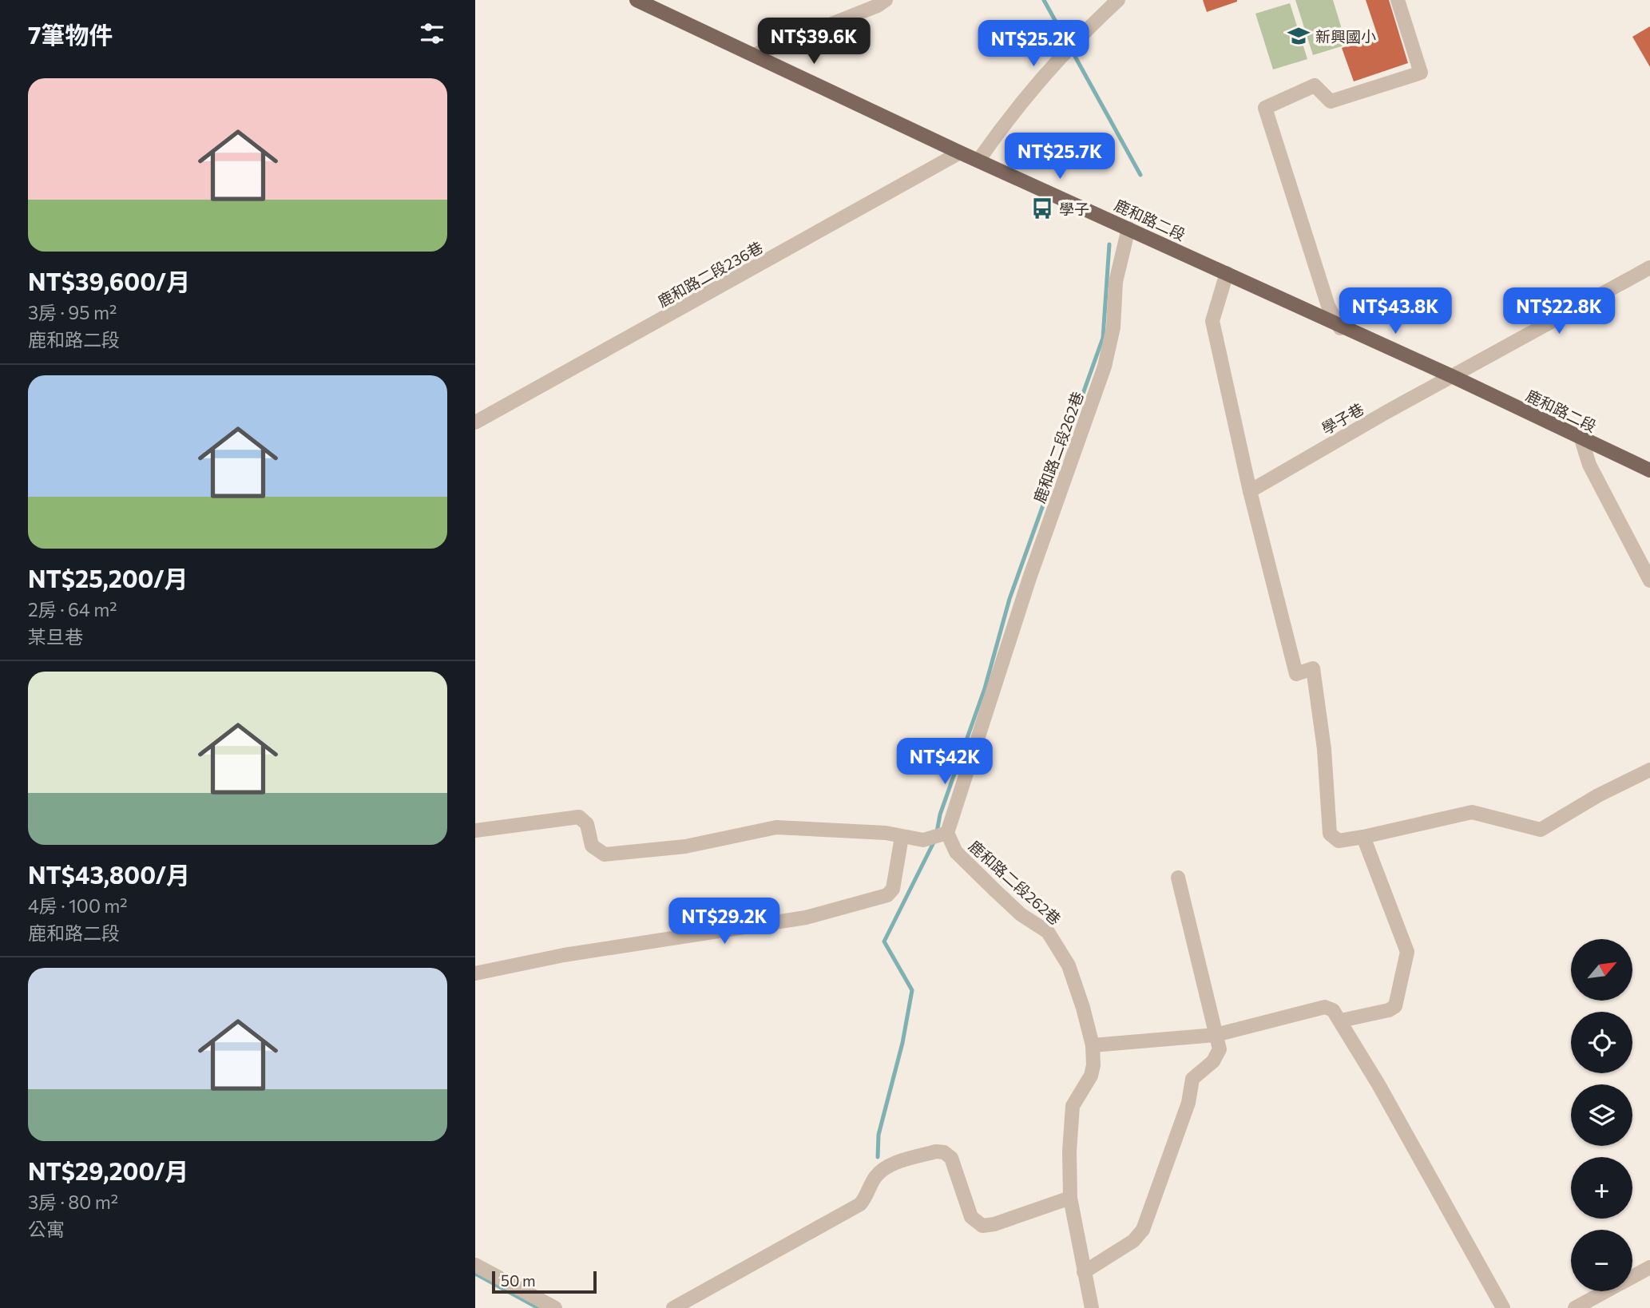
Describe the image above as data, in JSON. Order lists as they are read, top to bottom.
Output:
{
  "streets": {
    "main road": ["鹿和路二段"],
    "street": ["鹿和路二段236巷", "學子巷", "鹿和路二段262巷"]
  },
  "crossings": [
    ["鹿和路二段", "鹿和路二段236巷"],
    ["鹿和路二段", "學子巷"],
    ["鹿和路二段", "鹿和路二段262巷"]
  ],
  "places": {
    "school or university": ["新興國小"],
    "bus stop": ["學子"]
  },
  "scale_bar": "50 m",
  "north": "top right",
  "page": {
    "heading": "7筆物件",
    "price": [
      "NT$39.6K",
      "NT$25.2K",
      "NT$25.7K",
      "NT$43.8K",
      "NT$22.8K",
      "NT$42K",
      "NT$29.2K"
    ],
    "list": [
      {
        "name": "NT$39,600/月",
        "note": "3房 · 95 m² · 鹿和路二段"
      },
      {
        "name": "NT$25,200/月",
        "note": "2房 · 64 m² · 某旦巷"
      },
      {
        "name": "NT$43,800/月",
        "note": "4房 · 100 m² · 鹿和路二段"
      },
      {
        "name": "NT$29,200/月",
        "note": "3房 · 80 m² · 公寓"
      }
    ],
    "map_buttons": ["+", "−"],
    "scale": "50 m"
  }
}
